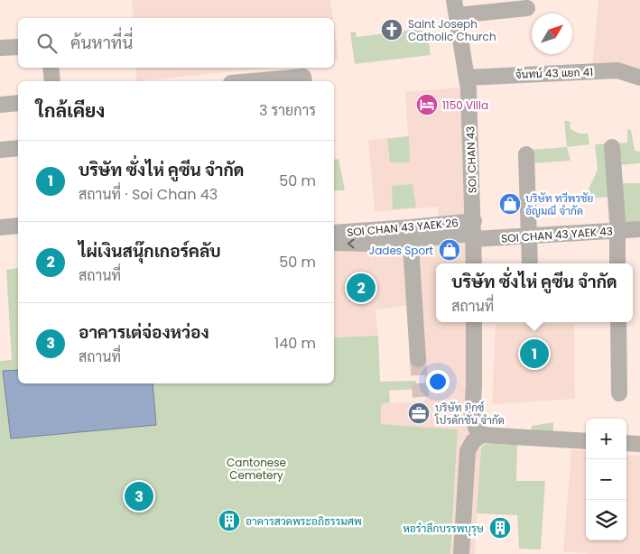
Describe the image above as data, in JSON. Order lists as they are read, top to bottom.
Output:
{
  "streets": {
    "street": [
      "จันทน์ 43 แยก 41",
      "SOI CHAN 43",
      "SOI CHAN 43 YAEK 26",
      "SOI CHAN 43 YAEK 43"
    ]
  },
  "crossings": [
    ["จันทน์ 43 แยก 41", "SOI CHAN 43"],
    ["SOI CHAN 43", "SOI CHAN 43 YAEK 26"],
    ["SOI CHAN 43", "SOI CHAN 43 YAEK 43"],
    ["SOI CHAN 43 YAEK 26", "SOI CHAN 43 YAEK 43"]
  ],
  "parks": ["Cantonese Cemetery"],
  "places": {
    "church": ["Saint Joseph Catholic Church"],
    "hotel": ["1150 Villa"],
    "shop": ["บริษัท ทวีพรชัย อัญมณี จำกัด", "Jades Sport"],
    "office": ["บริษัท มิกซ์ โปรดักชั่น จำกัด"],
    "building": ["อาคารสวดพระอภิธรรมศพ", "หอรำลึกบรรพบุรุษ"]
  },
  "north": "top right",
  "page": {
    "search": "ค้นหาที่นี่",
    "heading": ["ใกล้เคียง", "3 รายการ"],
    "list": [
      {
        "mark": "1",
        "name": "บริษัท ซั่งไห่ คูซีน จำกัด",
        "note": "สถานที่ · Soi Chan 43",
        "value": "50 m"
      },
      {
        "mark": "2",
        "name": "ไผ่เงินสนุ๊กเกอร์คลับ",
        "note": "สถานที่",
        "value": "50 m"
      },
      {
        "mark": "3",
        "name": "อาคารเต่จ่องหว่อง",
        "note": "สถานที่",
        "value": "140 m"
      }
    ],
    "popup": ["บริษัท ซั่งไห่ คูซีน จำกัด", "สถานที่"],
    "pins": ["2", "1", "3"],
    "map_buttons": ["+", "−"]
  }
}
